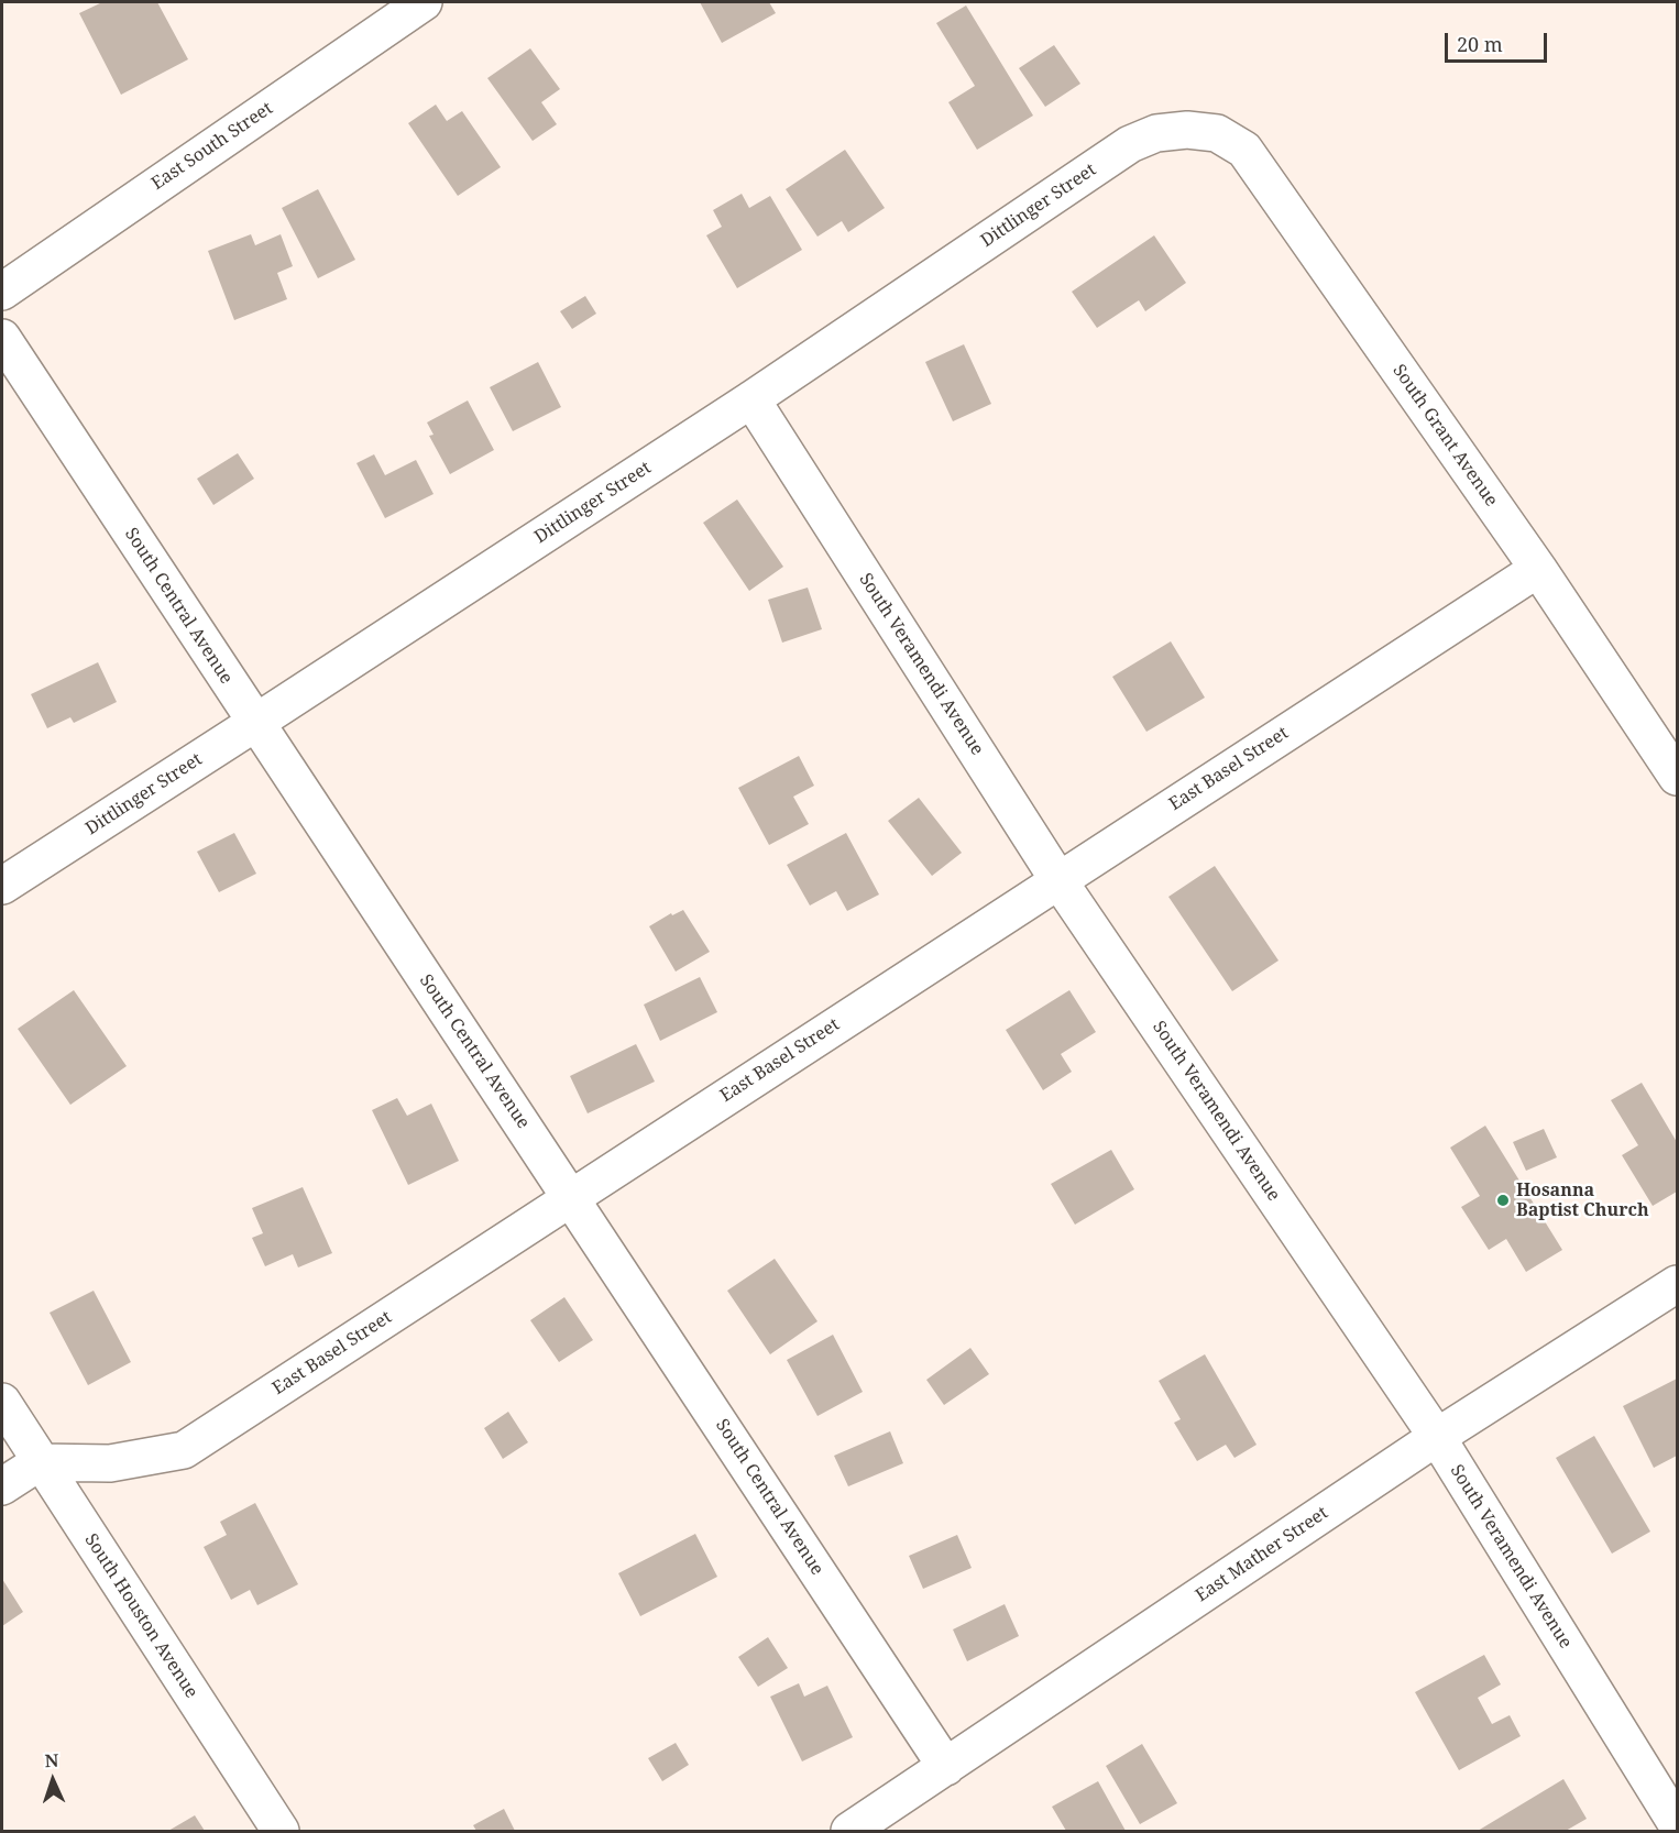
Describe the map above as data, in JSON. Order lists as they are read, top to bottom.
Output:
{
  "streets": {
    "street": [
      "East South Street",
      "Dittlinger Street",
      "South Grant Avenue",
      "South Central Avenue",
      "South Veramendi Avenue",
      "East Basel Street",
      "East Mather Street",
      "South Houston Avenue"
    ]
  },
  "crossings": [
    ["Dittlinger Street", "South Grant Avenue"],
    ["Dittlinger Street", "South Central Avenue"],
    ["Dittlinger Street", "South Veramendi Avenue"],
    ["South Grant Avenue", "East Basel Street"],
    ["South Central Avenue", "East Basel Street"],
    ["South Central Avenue", "East Mather Street"],
    ["South Veramendi Avenue", "East Basel Street"],
    ["South Veramendi Avenue", "East Mather Street"],
    ["East Basel Street", "South Houston Avenue"]
  ],
  "places": ["Hosanna Baptist Church"],
  "scale_bar": "20 m",
  "north": "top"
}
